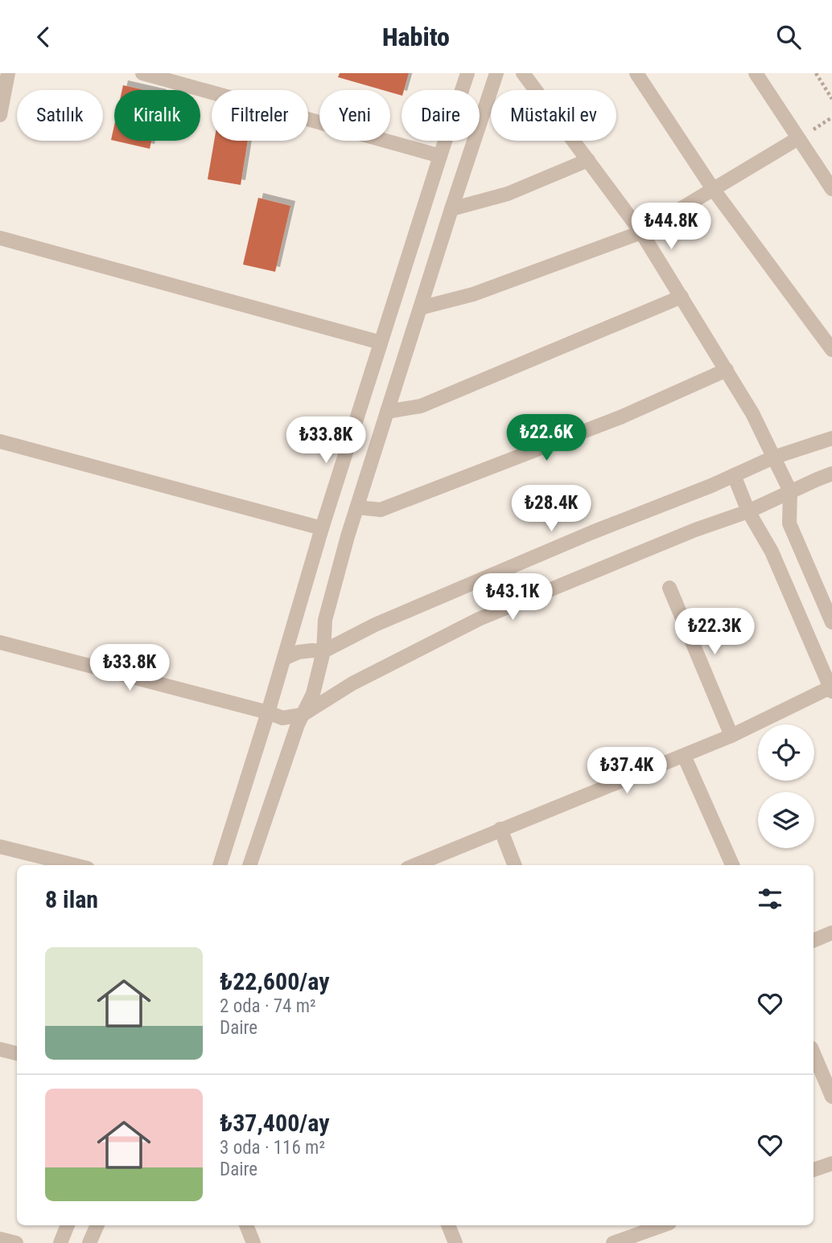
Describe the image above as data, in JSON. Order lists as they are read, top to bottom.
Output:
{
  "page": {
    "header": "Habito",
    "chip": [
      "Satılık",
      "Kiralık",
      "Filtreler",
      "Yeni",
      "Daire",
      "Müstakil ev"
    ],
    "price": [
      "₺44.8K",
      "₺22.6K",
      "₺33.8K",
      "₺28.4K",
      "₺43.1K",
      "₺22.3K",
      "₺33.8K",
      "₺37.4K"
    ],
    "heading": "8 ilan",
    "list": [
      {
        "name": "₺22,600/ay",
        "note": "2 oda · 74 m² · Daire"
      },
      {
        "name": "₺37,400/ay",
        "note": "3 oda · 116 m² · Daire"
      }
    ]
  }
}
